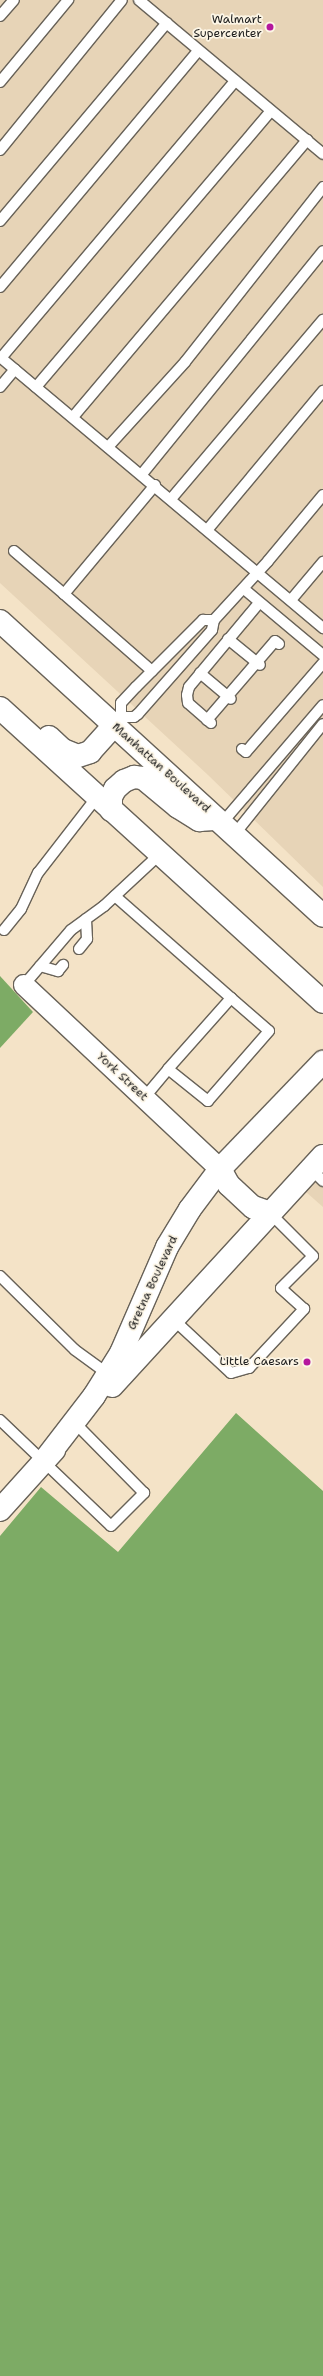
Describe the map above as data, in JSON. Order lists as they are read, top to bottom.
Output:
{
  "streets": {
    "street": ["Manhattan Boulevard", "York Street", "Gretna Boulevard"]
  },
  "crossings": [
    ["York Street", "Gretna Boulevard"]
  ],
  "places": ["Walmart Supercenter", "Little Caesars"]
}
